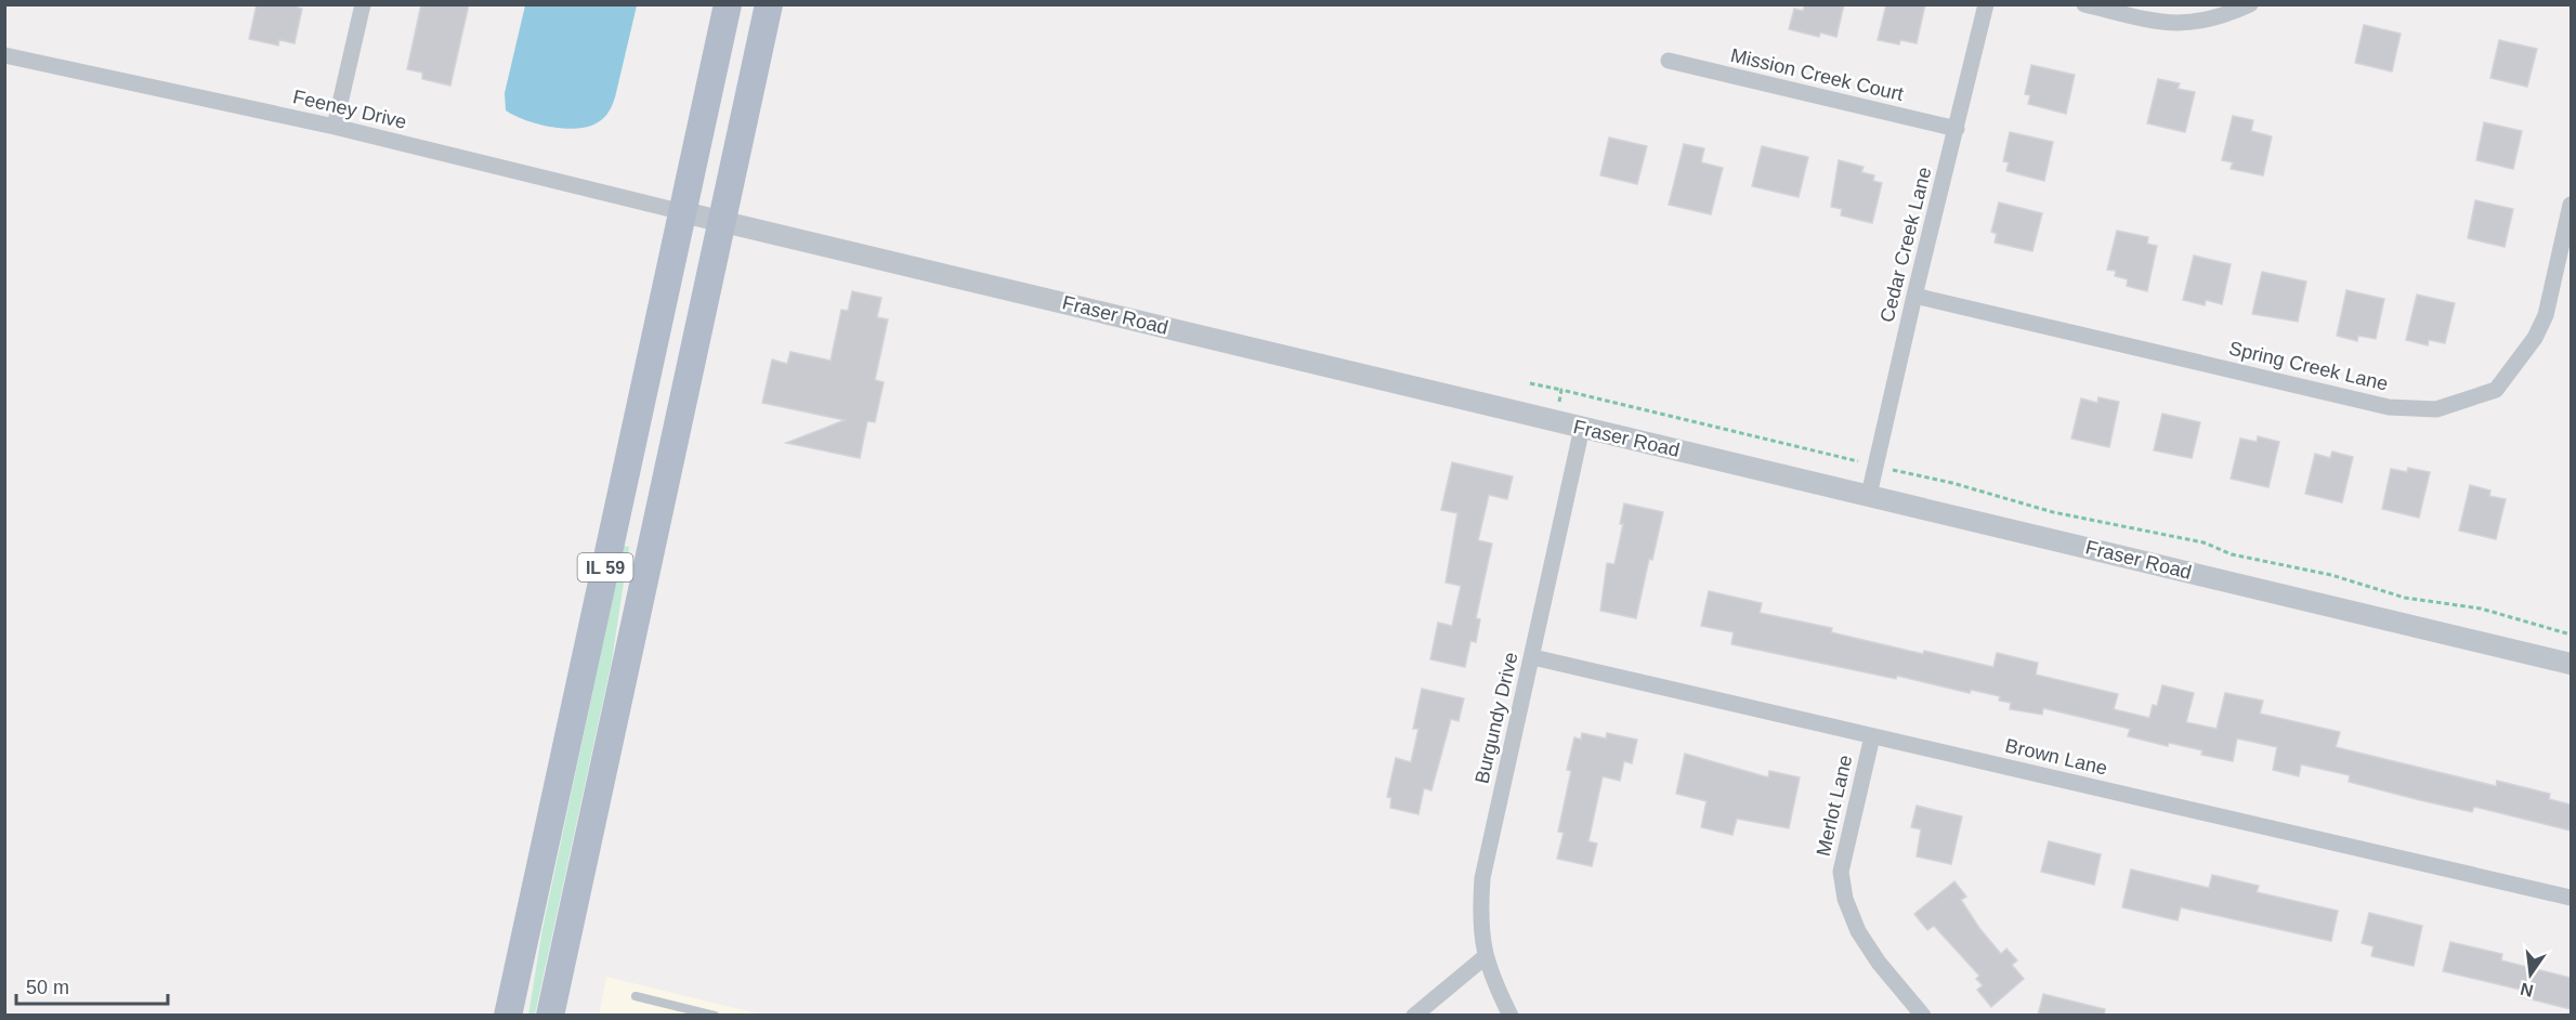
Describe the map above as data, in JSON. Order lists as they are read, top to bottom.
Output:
{
  "streets": {
    "main road": ["IL 59"],
    "street": [
      "Mission Creek Court",
      "Feeney Drive",
      "Cedar Creek Lane",
      "Fraser Road",
      "Spring Creek Lane",
      "Burgundy Drive",
      "Brown Lane",
      "Merlot Lane"
    ]
  },
  "crossings": [
    ["Mission Creek Court", "Cedar Creek Lane"],
    ["Feeney Drive", "Fraser Road"],
    ["Feeney Drive", "IL 59"],
    ["Cedar Creek Lane", "Fraser Road"],
    ["Cedar Creek Lane", "Spring Creek Lane"],
    ["Fraser Road", "IL 59"],
    ["Fraser Road", "Burgundy Drive"],
    ["Burgundy Drive", "Brown Lane"],
    ["Brown Lane", "Merlot Lane"]
  ],
  "scale_bar": "50 m",
  "north": "bottom"
}
